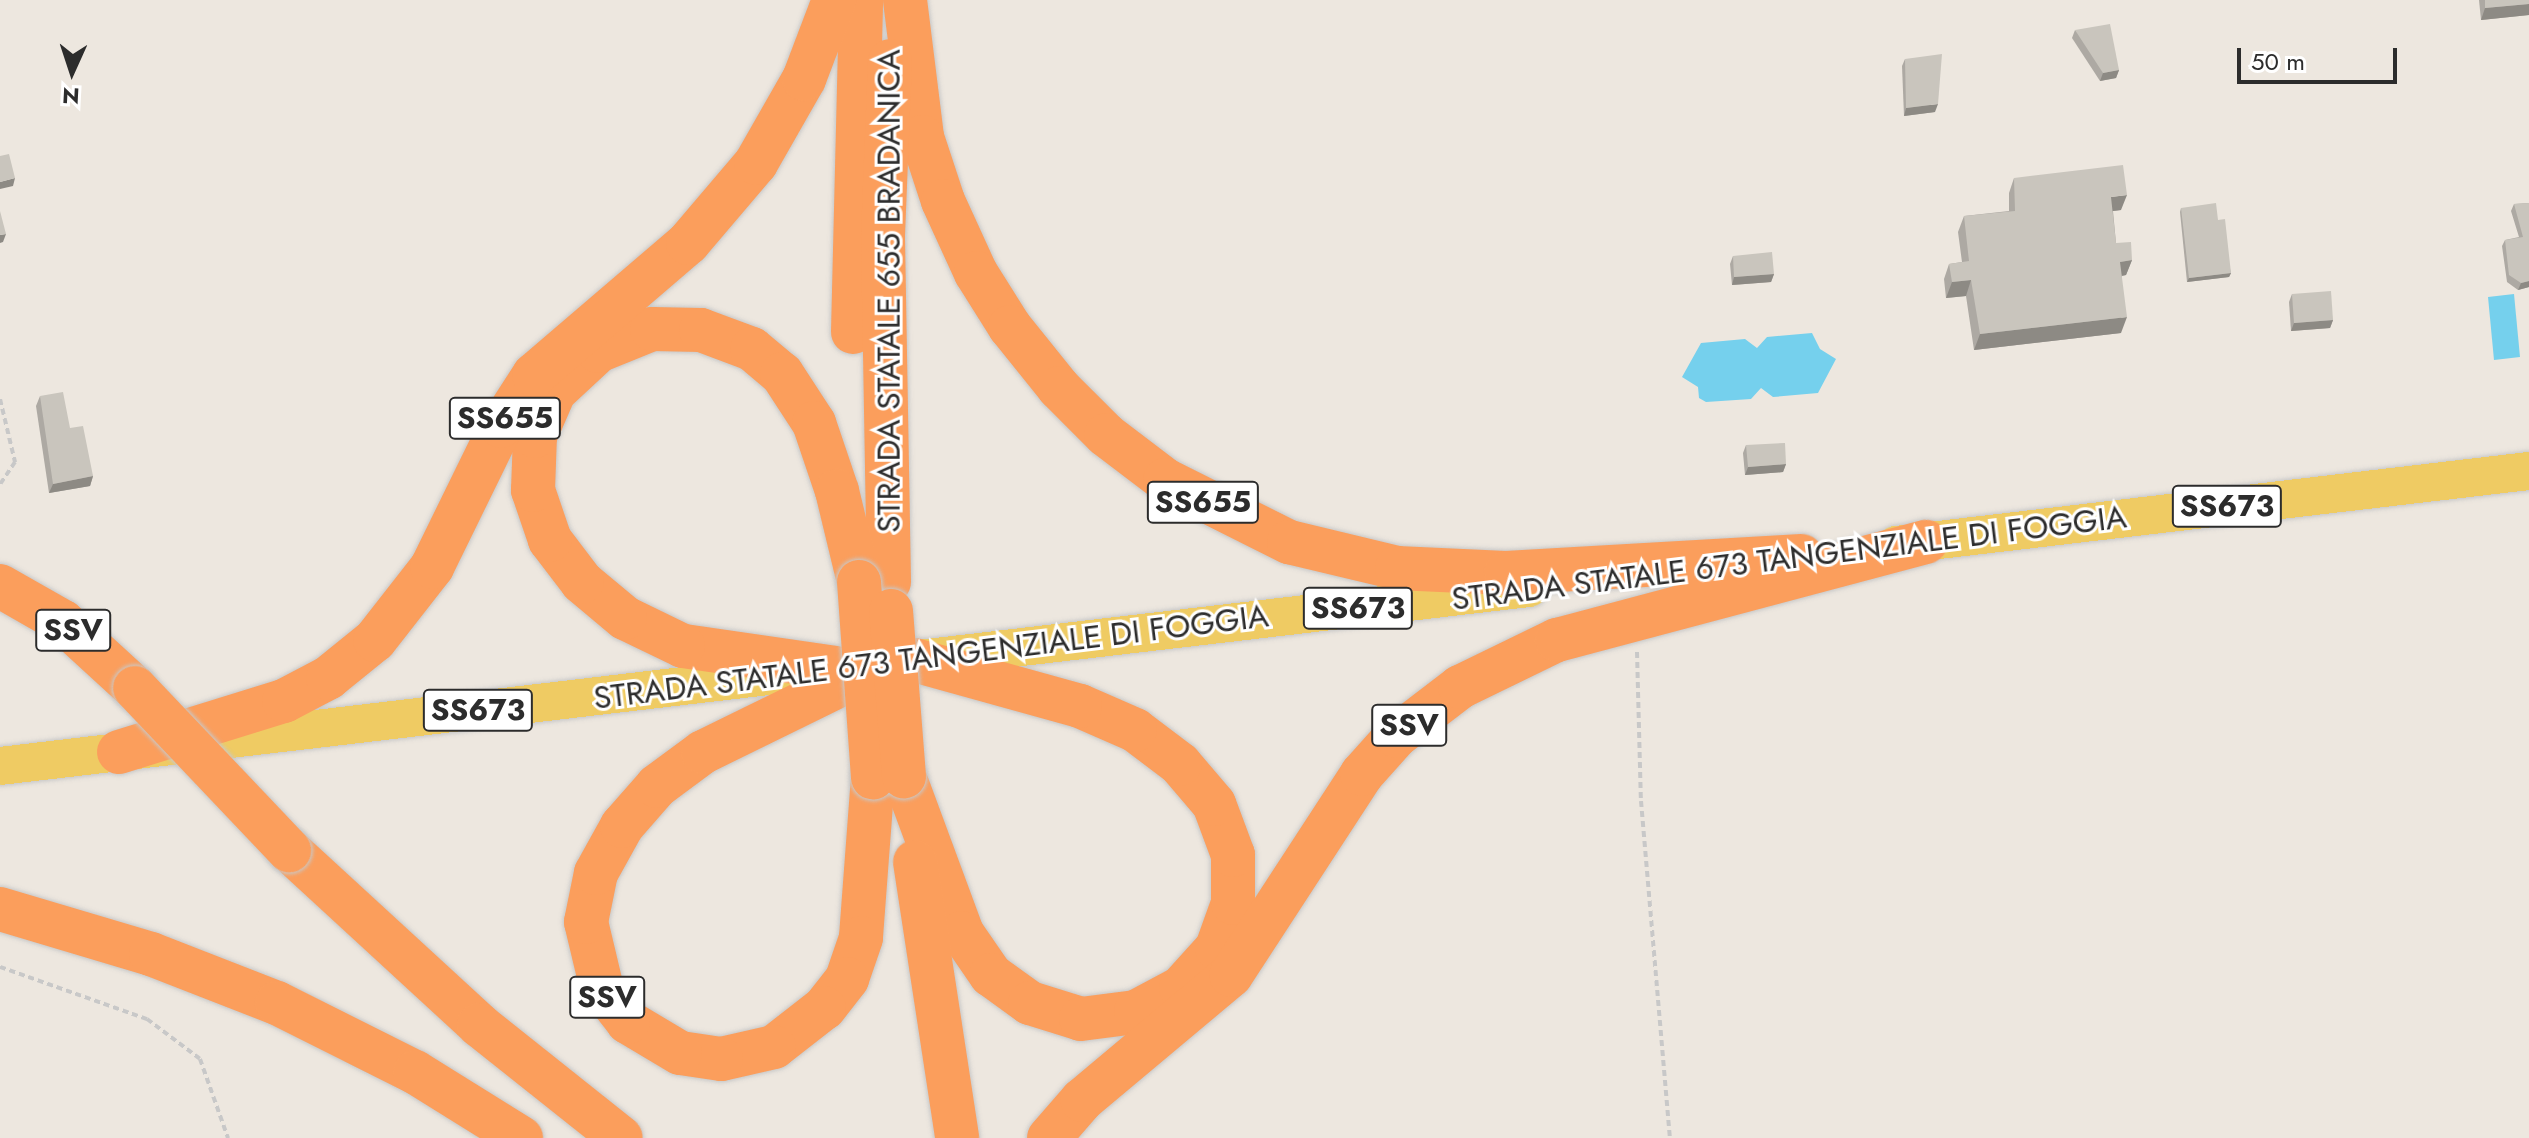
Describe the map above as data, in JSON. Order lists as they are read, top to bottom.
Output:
{
  "streets": {
    "highway": ["STRADA STATALE 655 BRADANICA", "SS655", "SSV"],
    "main road": ["SS673", "STRADA STATALE 673 TANGENZIALE DI FOGGIA"]
  },
  "crossings": [
    ["STRADA STATALE 655 BRADANICA", "SS655"],
    ["STRADA STATALE 655 BRADANICA", "SSV"],
    ["SS655", "STRADA STATALE 673 TANGENZIALE DI FOGGIA"],
    ["SS655", "SSV"],
    ["STRADA STATALE 673 TANGENZIALE DI FOGGIA", "SSV"]
  ],
  "scale_bar": "50 m",
  "north": "bottom"
}
